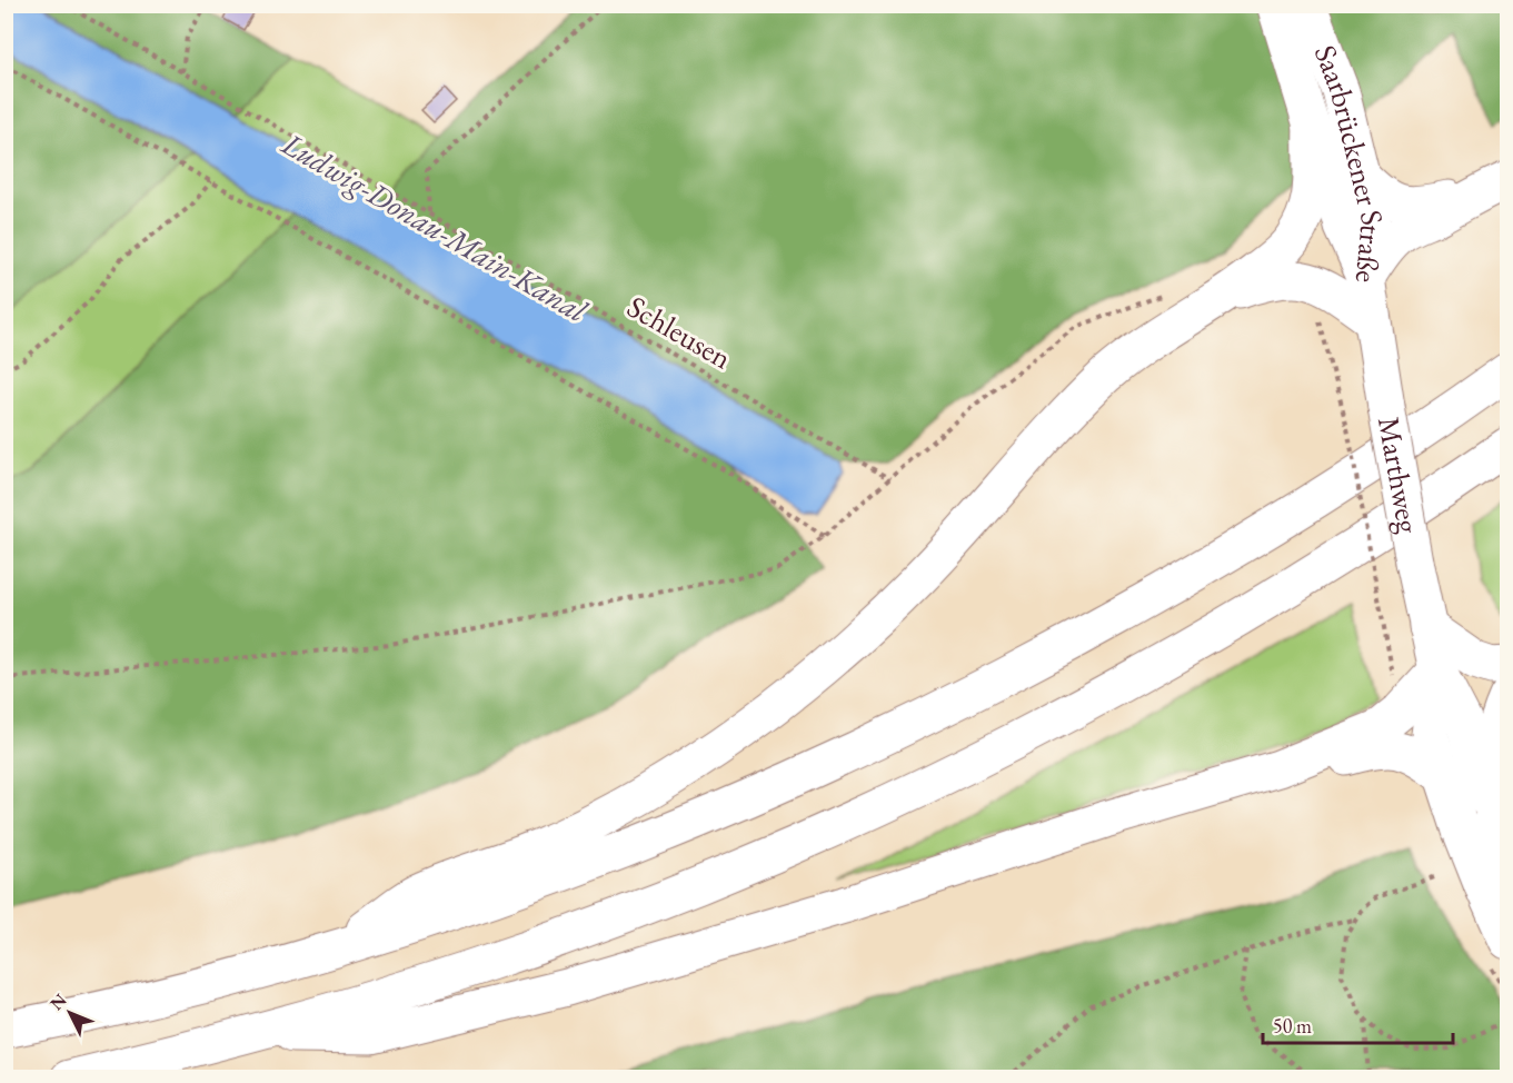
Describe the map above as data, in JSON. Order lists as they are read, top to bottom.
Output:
{
  "streets": {
    "main road": ["Saarbrückener Straße", "Marthweg"],
    "path": ["Schleusen"]
  },
  "crossings": [
    ["Saarbrückener Straße", "Marthweg"]
  ],
  "water": ["Ludwig-Donau-Main-Kanal"],
  "scale_bar": "50 m",
  "north": "top left"
}
